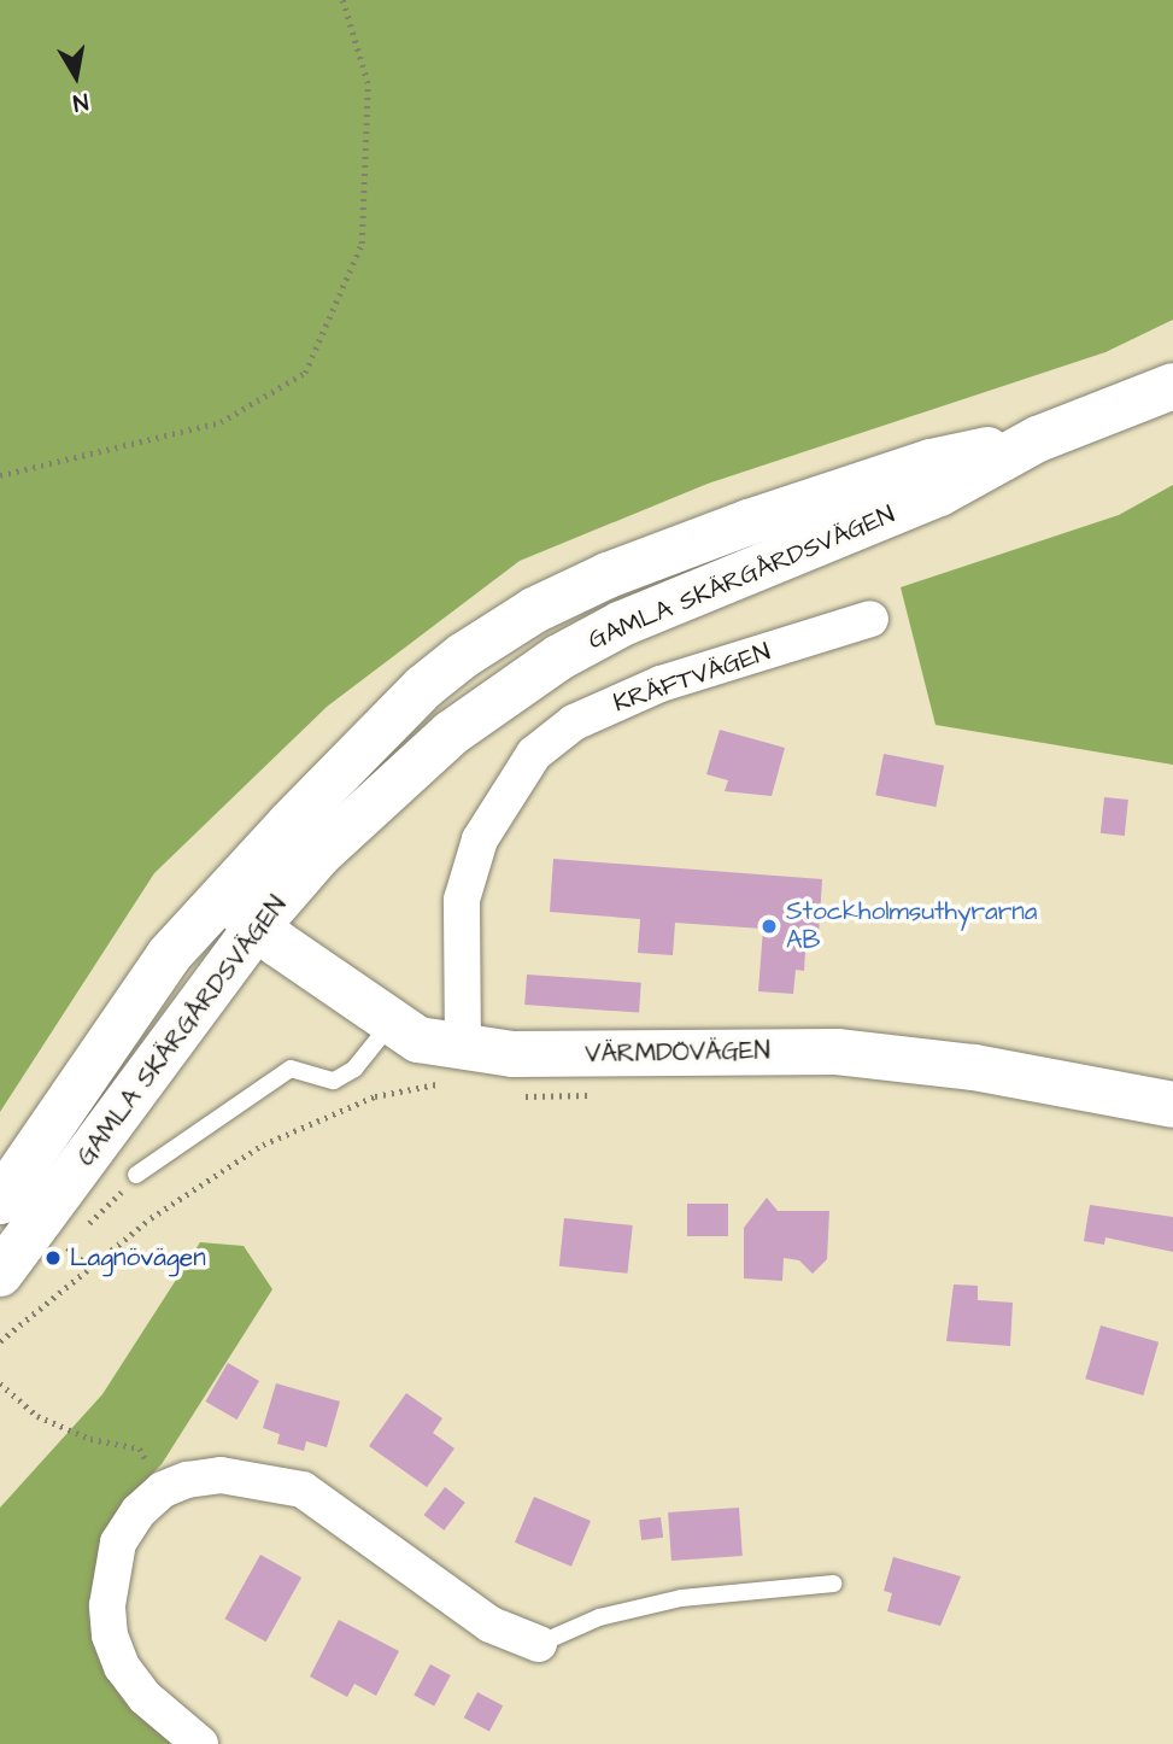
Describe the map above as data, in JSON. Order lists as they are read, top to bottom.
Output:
{
  "streets": {
    "main road": ["GAMLA SKÄRGÅRDSVÄGEN", "VÄRMDÖVÄGEN"],
    "street": ["KRÄFTVÄGEN"]
  },
  "crossings": [
    ["GAMLA SKÄRGÅRDSVÄGEN", "VÄRMDÖVÄGEN"],
    ["KRÄFTVÄGEN", "VÄRMDÖVÄGEN"]
  ],
  "places": ["Stockholmsuthyrarna AB", "Lagnövägen"],
  "north": "bottom"
}
